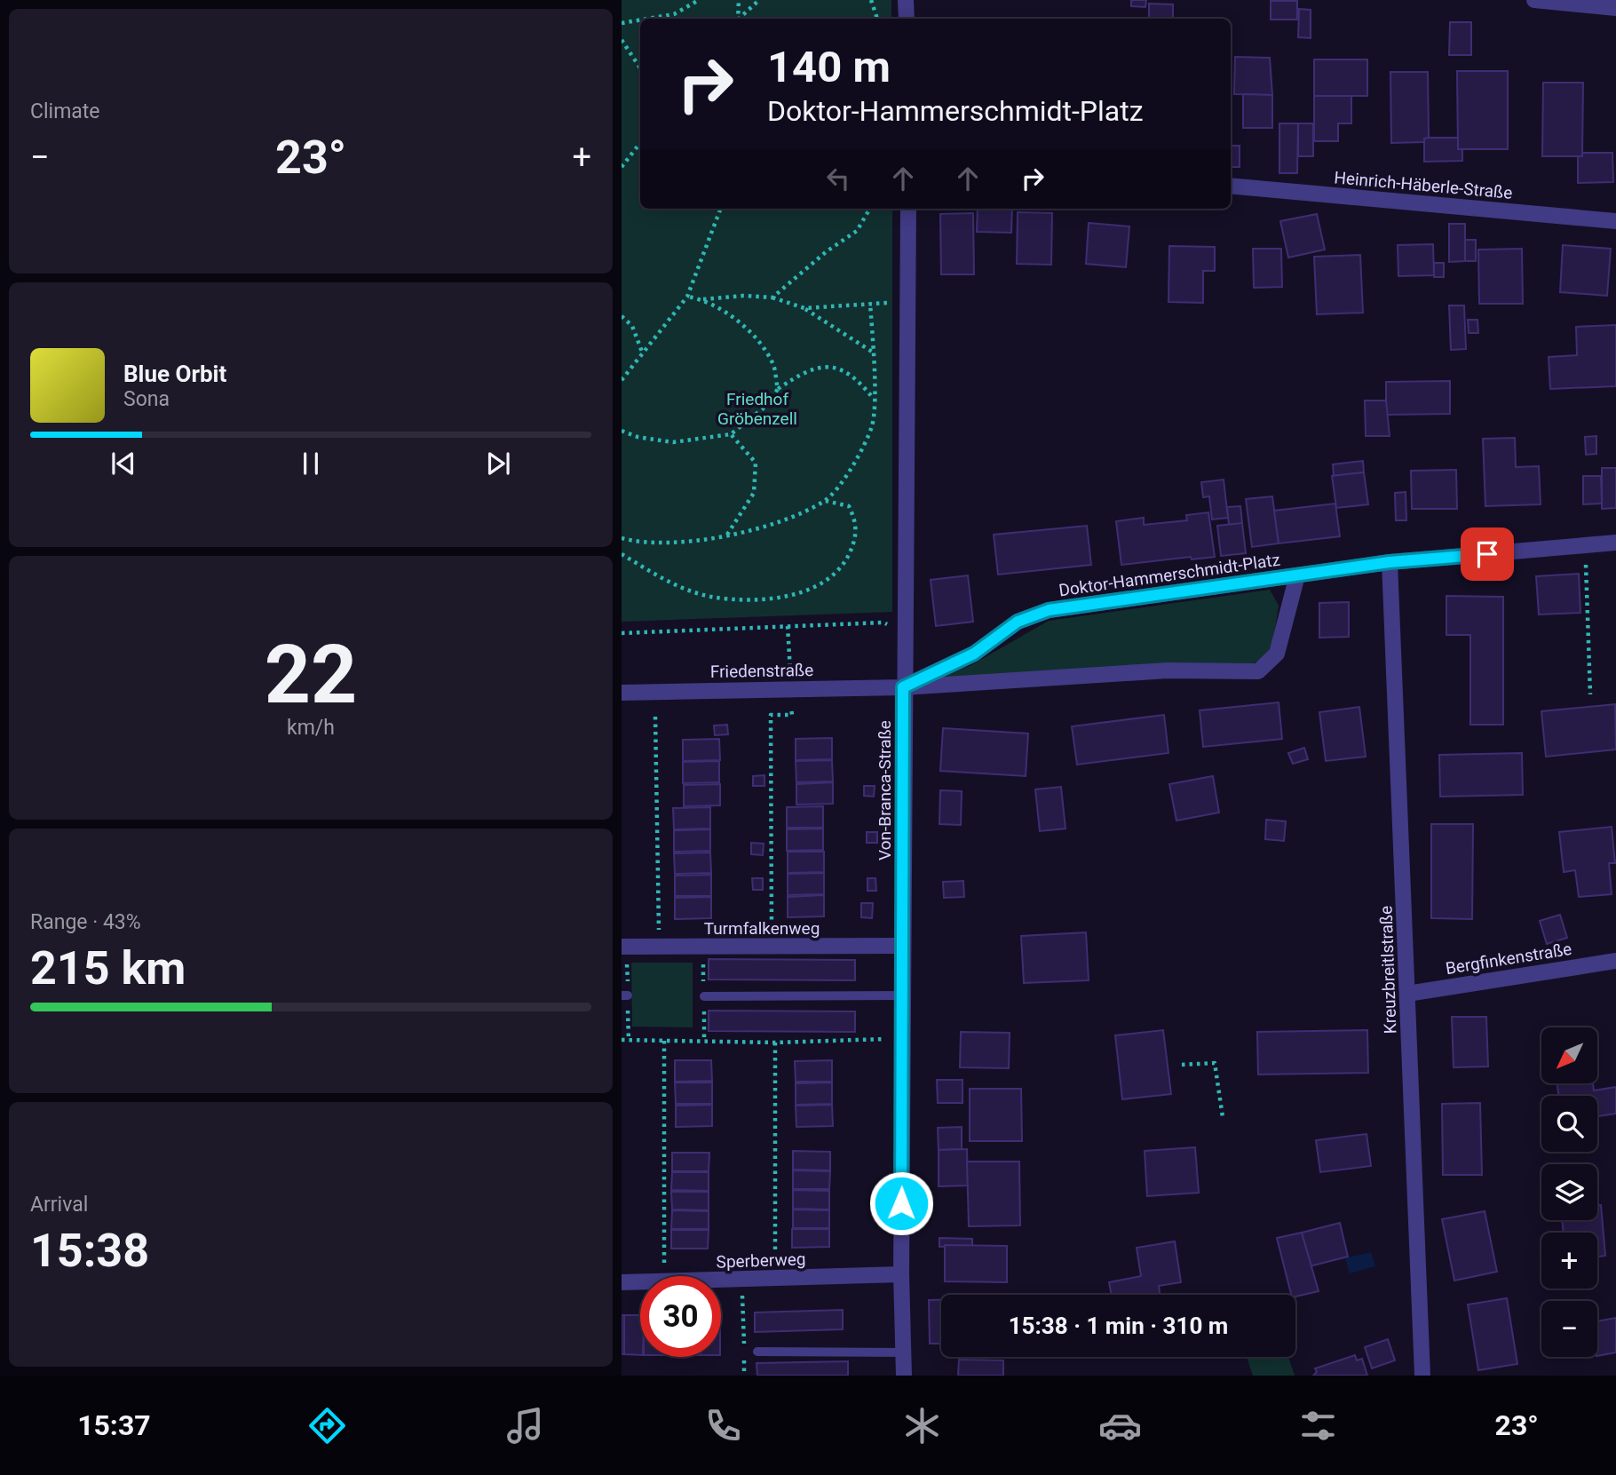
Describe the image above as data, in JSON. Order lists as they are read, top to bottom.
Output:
{
  "streets": {
    "street": [
      "Heinrich-Häberle-Straße",
      "Doktor-Hammerschmidt-Platz",
      "Friedenstraße",
      "Von-Branca-Straße",
      "Turmfalkenweg",
      "Bergfinkenstraße",
      "Kreuzbreitlstraße",
      "Sperberweg"
    ]
  },
  "crossings": [
    ["Doktor-Hammerschmidt-Platz", "Friedenstraße"],
    ["Doktor-Hammerschmidt-Platz", "Von-Branca-Straße"],
    ["Friedenstraße", "Von-Branca-Straße"],
    ["Von-Branca-Straße", "Turmfalkenweg"],
    ["Von-Branca-Straße", "Sperberweg"],
    ["Bergfinkenstraße", "Kreuzbreitlstraße"]
  ],
  "parks": ["Friedhof Gröbenzell"],
  "north": "bottom left",
  "page": {
    "tile": [
      "Climate",
      ["22", "km/h"],
      ["Range · 43%", "215 km"],
      ["Arrival", "15:38"]
    ],
    "turn": ["140 m", "Doktor-Hammerschmidt-Platz"],
    "heat": ["−", "23°", "+"],
    "song": ["Blue Orbit", "Sona"],
    "map_buttons": ["+", "−"],
    "limit": "30",
    "trip": "15:38 · 1 min · 310 m",
    "tabs": ["15:37", "23°"]
  }
}
